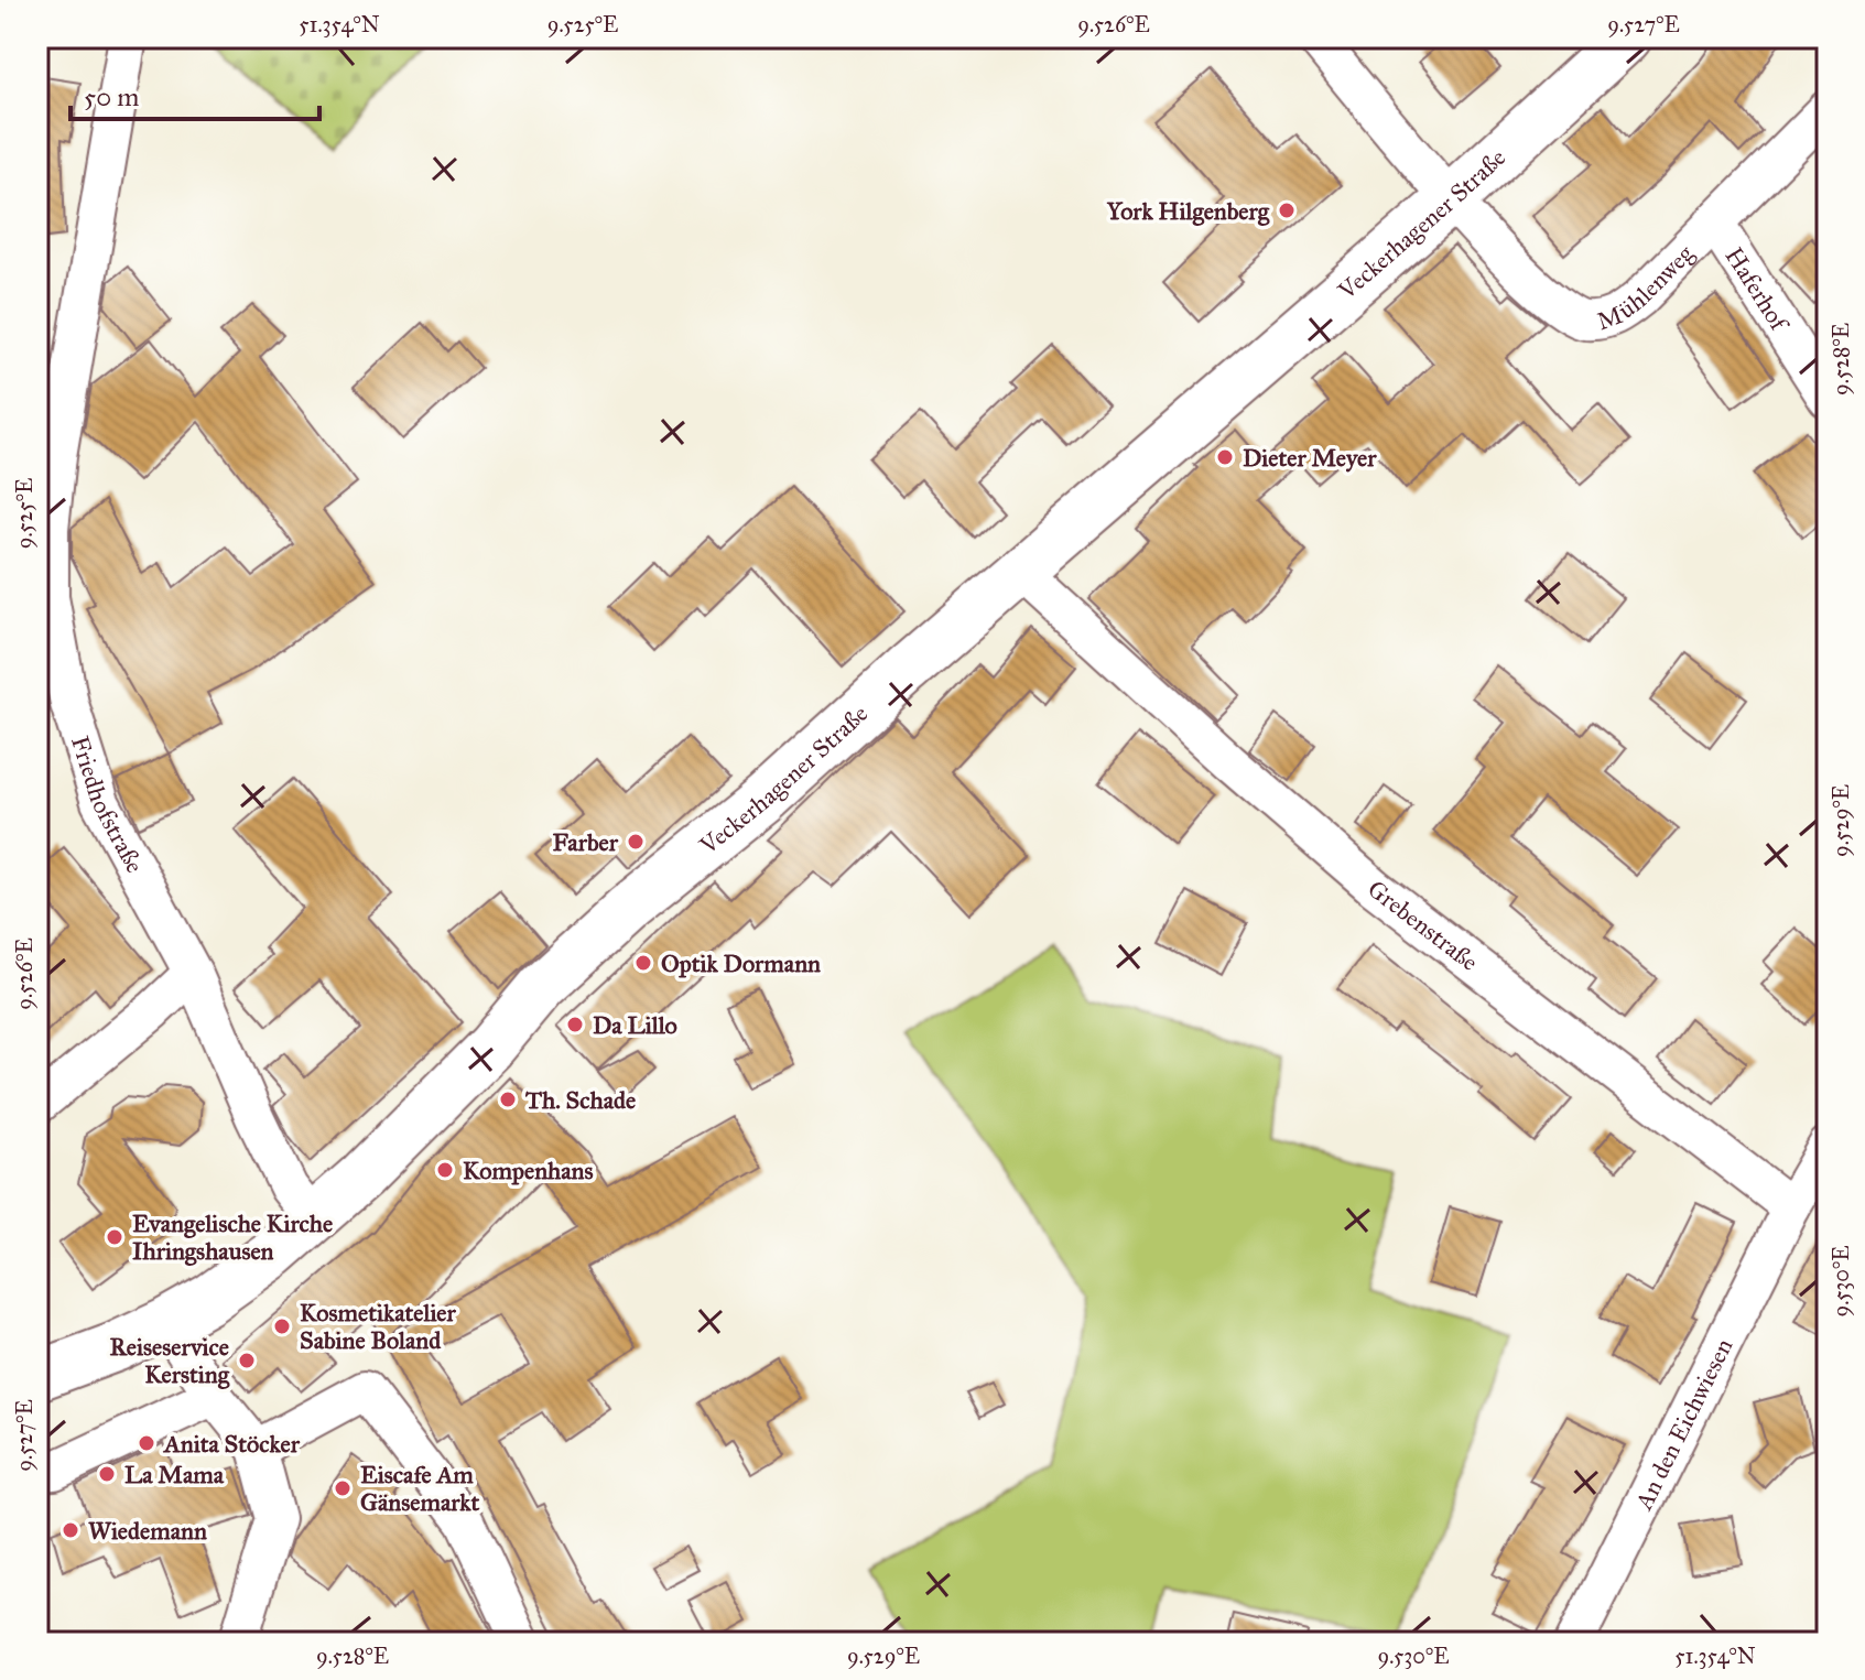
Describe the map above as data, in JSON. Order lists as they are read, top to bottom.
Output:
{
  "streets": {
    "street": [
      "Veckerhagener Straße",
      "Mühlenweg",
      "Haferhof",
      "Friedhofstraße",
      "Grebenstraße",
      "An den Eichwiesen"
    ]
  },
  "crossings": [
    ["Veckerhagener Straße", "Mühlenweg"],
    ["Veckerhagener Straße", "Friedhofstraße"],
    ["Veckerhagener Straße", "Grebenstraße"],
    ["Mühlenweg", "Haferhof"],
    ["Grebenstraße", "An den Eichwiesen"]
  ],
  "places": [
    "York Hilgenberg",
    "Dieter Meyer",
    "Farber",
    "Optik Dormann",
    "Da Lillo",
    "Th. Schade",
    "Kompenhans",
    "Evangelische Kirche Ihringshausen",
    "Kosmetikatelier Sabine Boland",
    "Reiseservice Kersting",
    "Anita Stöcker",
    "La Mama",
    "Eiscafe Am Gänsemarkt",
    "Wiedemann"
  ],
  "scale_bar": "50 m",
  "coordinates": [
    "51.354°N",
    "9.525°E",
    "9.526°E",
    "9.527°E",
    "9.528°E",
    "9.529°E",
    "9.530°E"
  ]
}
